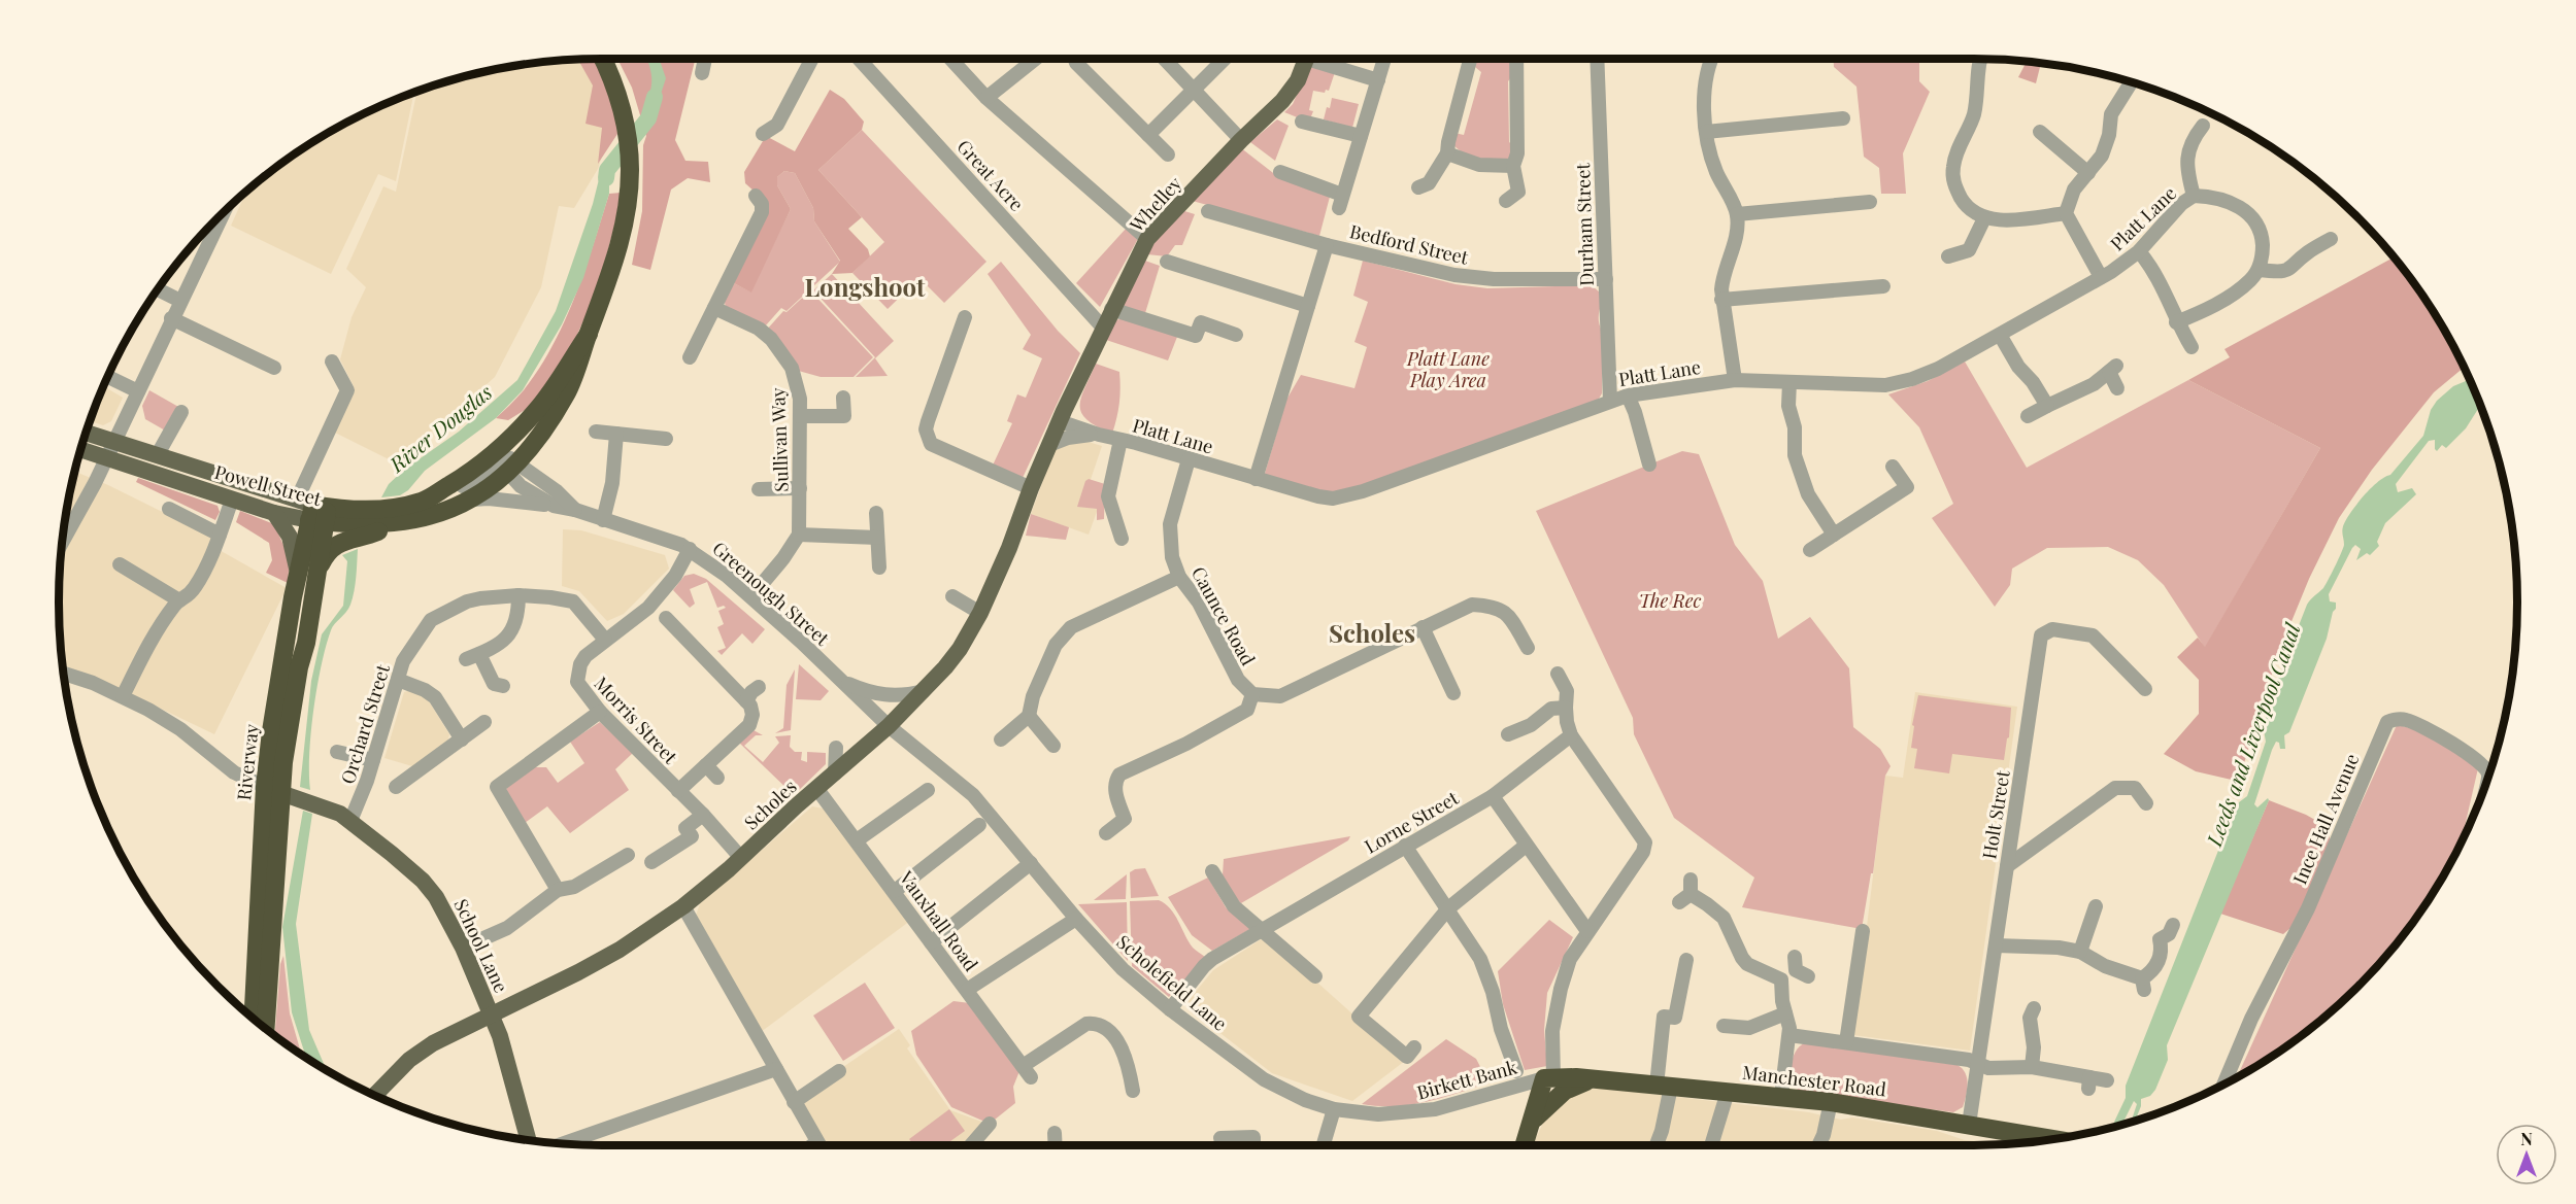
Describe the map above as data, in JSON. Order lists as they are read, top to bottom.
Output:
{
  "streets": {
    "highway": ["Powell Street", "Riverway", "Manchester Road"],
    "main road": ["Whelley", "Scholes", "School Lane"],
    "street": [
      "Great Acre",
      "Platt Lane",
      "Durham Street",
      "Bedford Street",
      "Sullivan Way",
      "Greenough Street",
      "Caunce Road",
      "Morris Street",
      "Orchard Street",
      "Holt Street",
      "Ince Hall Avenue",
      "Lorne Street",
      "Vauxhall Road",
      "Scholefield Lane",
      "Birkett Bank"
    ]
  },
  "crossings": [
    ["Great Acre", "Whelley"],
    ["Whelley", "Platt Lane"],
    ["Whelley", "Scholes"],
    ["Platt Lane", "Durham Street"],
    ["Platt Lane", "Caunce Road"],
    ["Platt Lane", "Scholes"],
    ["Durham Street", "Bedford Street"],
    ["Powell Street", "Greenough Street"],
    ["Powell Street", "Riverway"],
    ["Greenough Street", "Morris Street"],
    ["Greenough Street", "Scholes"],
    ["Greenough Street", "Scholefield Lane"],
    ["Morris Street", "Orchard Street"],
    ["Morris Street", "Scholes"],
    ["Orchard Street", "School Lane"],
    ["Riverway", "School Lane"],
    ["Scholes", "Vauxhall Road"],
    ["Scholes", "School Lane"],
    ["Scholes", "Scholefield Lane"],
    ["Holt Street", "Manchester Road"],
    ["Lorne Street", "Scholefield Lane"],
    ["Scholefield Lane", "Birkett Bank"],
    ["Birkett Bank", "Manchester Road"]
  ],
  "districts": ["Longshoot", "Scholes"],
  "water": ["River Douglas", "Leeds and Liverpool Canal"],
  "parks": ["Platt Lane Play Area", "The Rec"],
  "north": "top"
}
